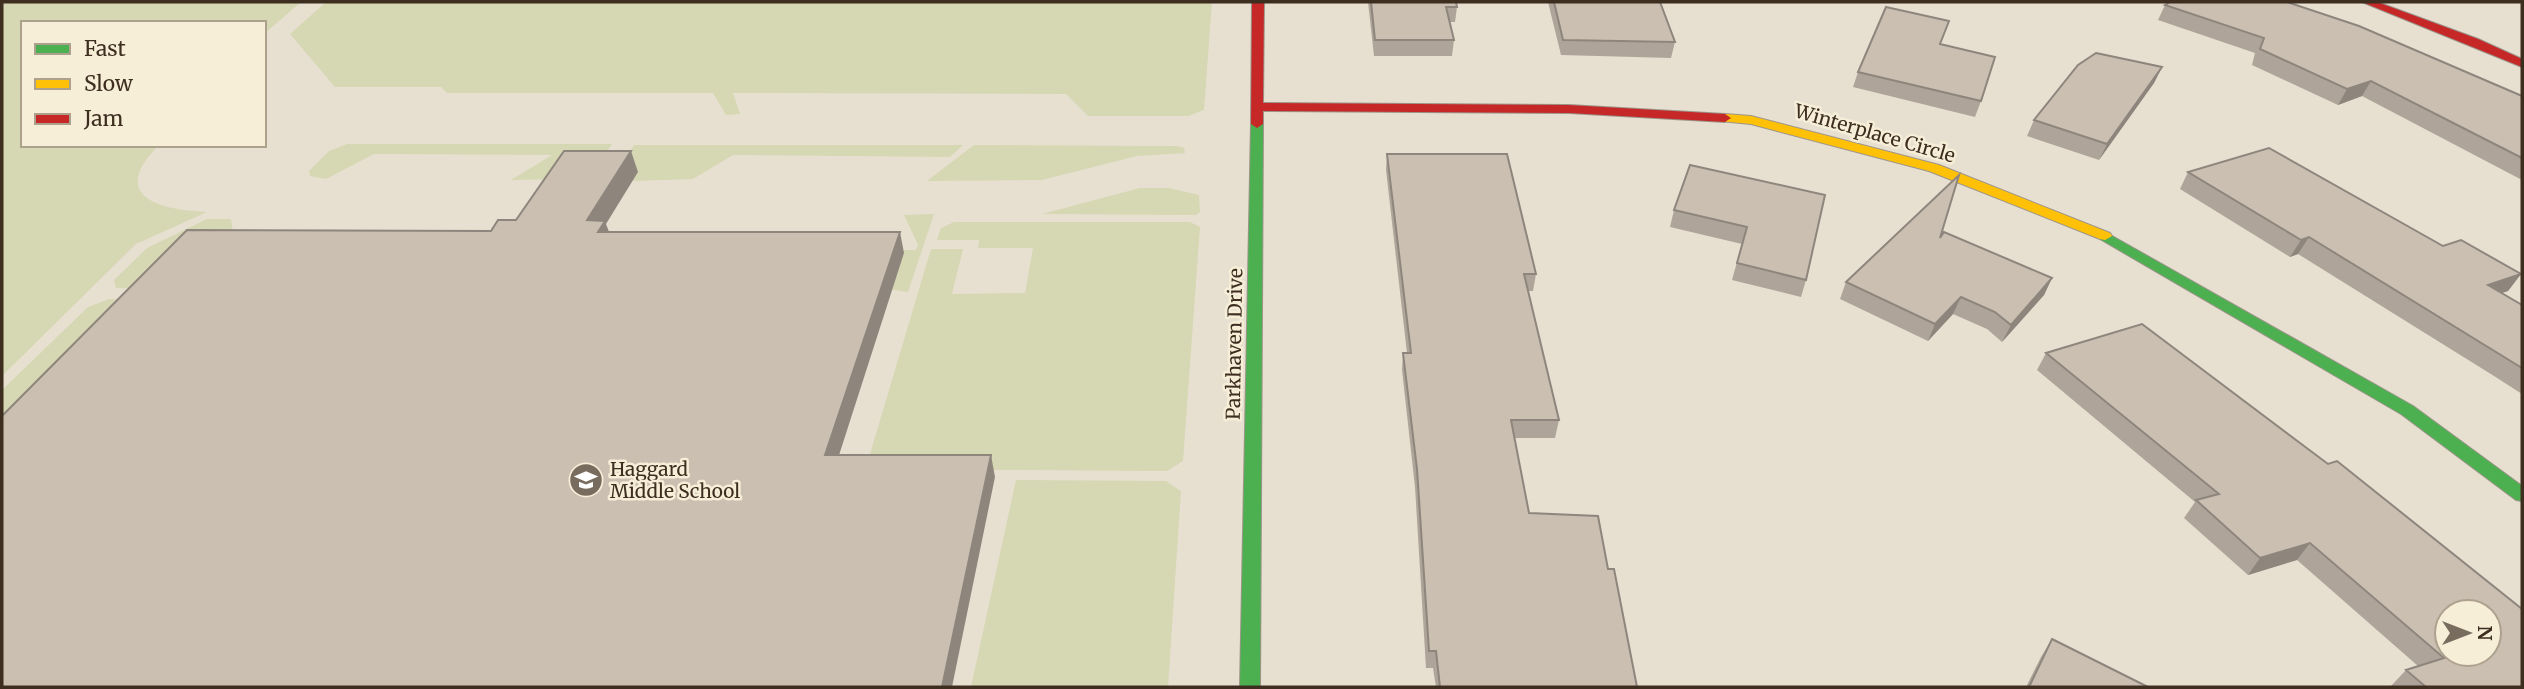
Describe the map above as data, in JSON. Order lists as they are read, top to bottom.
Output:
{
  "streets": {
    "street": ["Winterplace Circle", "Parkhaven Drive"]
  },
  "crossings": [
    ["Winterplace Circle", "Parkhaven Drive"]
  ],
  "places": {
    "school or university": ["Haggard Middle School"]
  },
  "legend": ["Fast", "Slow", "Jam"],
  "north": "right"
}
